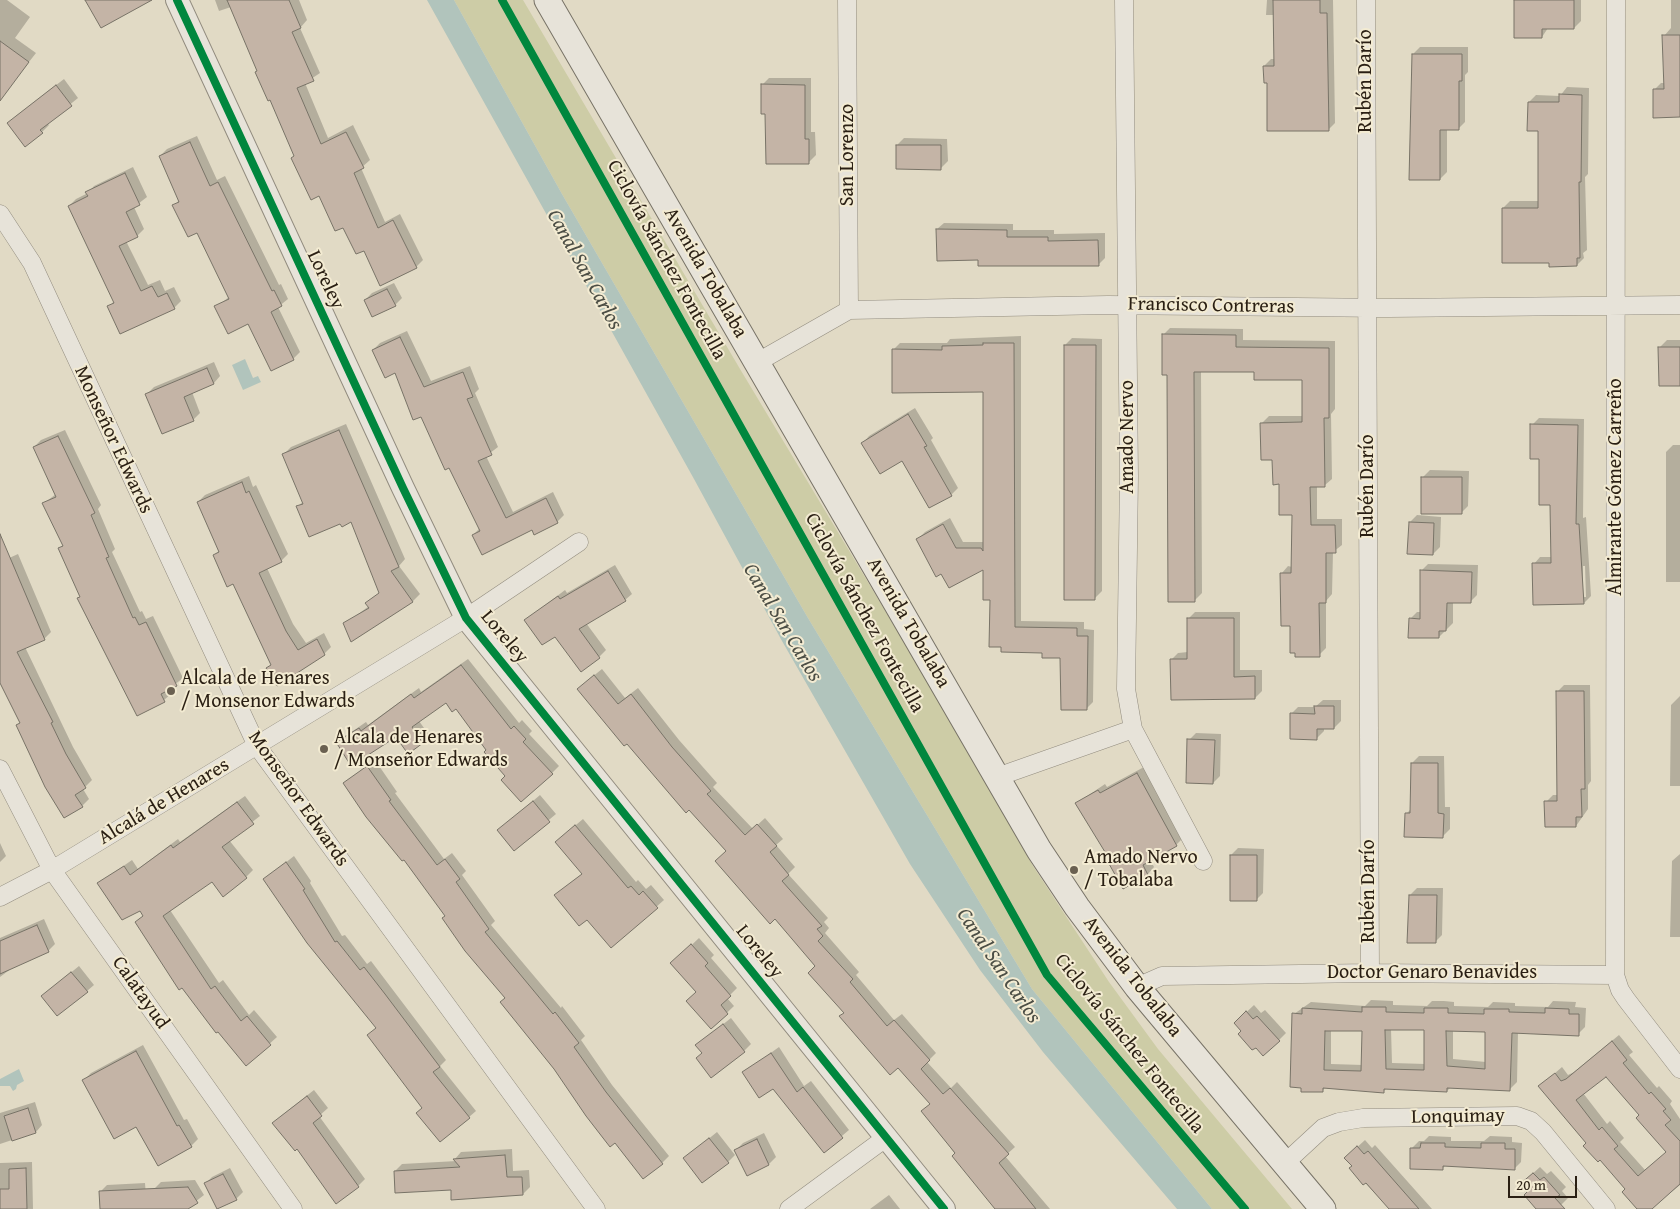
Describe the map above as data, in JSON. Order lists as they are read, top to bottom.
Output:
{
  "streets": {
    "main road": ["Avenida Tobalaba"],
    "street": [
      "Rubén Darío",
      "San Lorenzo",
      "Loreley",
      "Francisco Contreras",
      "Amado Nervo",
      "Monseñor Edwards",
      "Almirante Gómez Carreño",
      "Alcalá de Henares",
      "Doctor Genaro Benavides",
      "Calatayud",
      "Lonquimay"
    ],
    "cycle path": ["Ciclovía Sánchez Fontecilla"]
  },
  "crossings": [
    ["Rubén Darío", "Francisco Contreras"],
    ["Rubén Darío", "Doctor Genaro Benavides"],
    ["San Lorenzo", "Francisco Contreras"],
    ["Avenida Tobalaba", "Francisco Contreras"],
    ["Avenida Tobalaba", "Doctor Genaro Benavides"],
    ["Avenida Tobalaba", "Lonquimay"],
    ["Loreley", "Alcalá de Henares"],
    ["Francisco Contreras", "Amado Nervo"],
    ["Francisco Contreras", "Almirante Gómez Carreño"],
    ["Monseñor Edwards", "Alcalá de Henares"],
    ["Almirante Gómez Carreño", "Doctor Genaro Benavides"],
    ["Alcalá de Henares", "Calatayud"]
  ],
  "water": ["Canal San Carlos"],
  "places": ["Alcala de Henares / Monsenor Edwards", "Alcala de Henares / Monseñor Edwards", "Amado Nervo / Tobalaba"],
  "scale_bar": "20 m"
}
